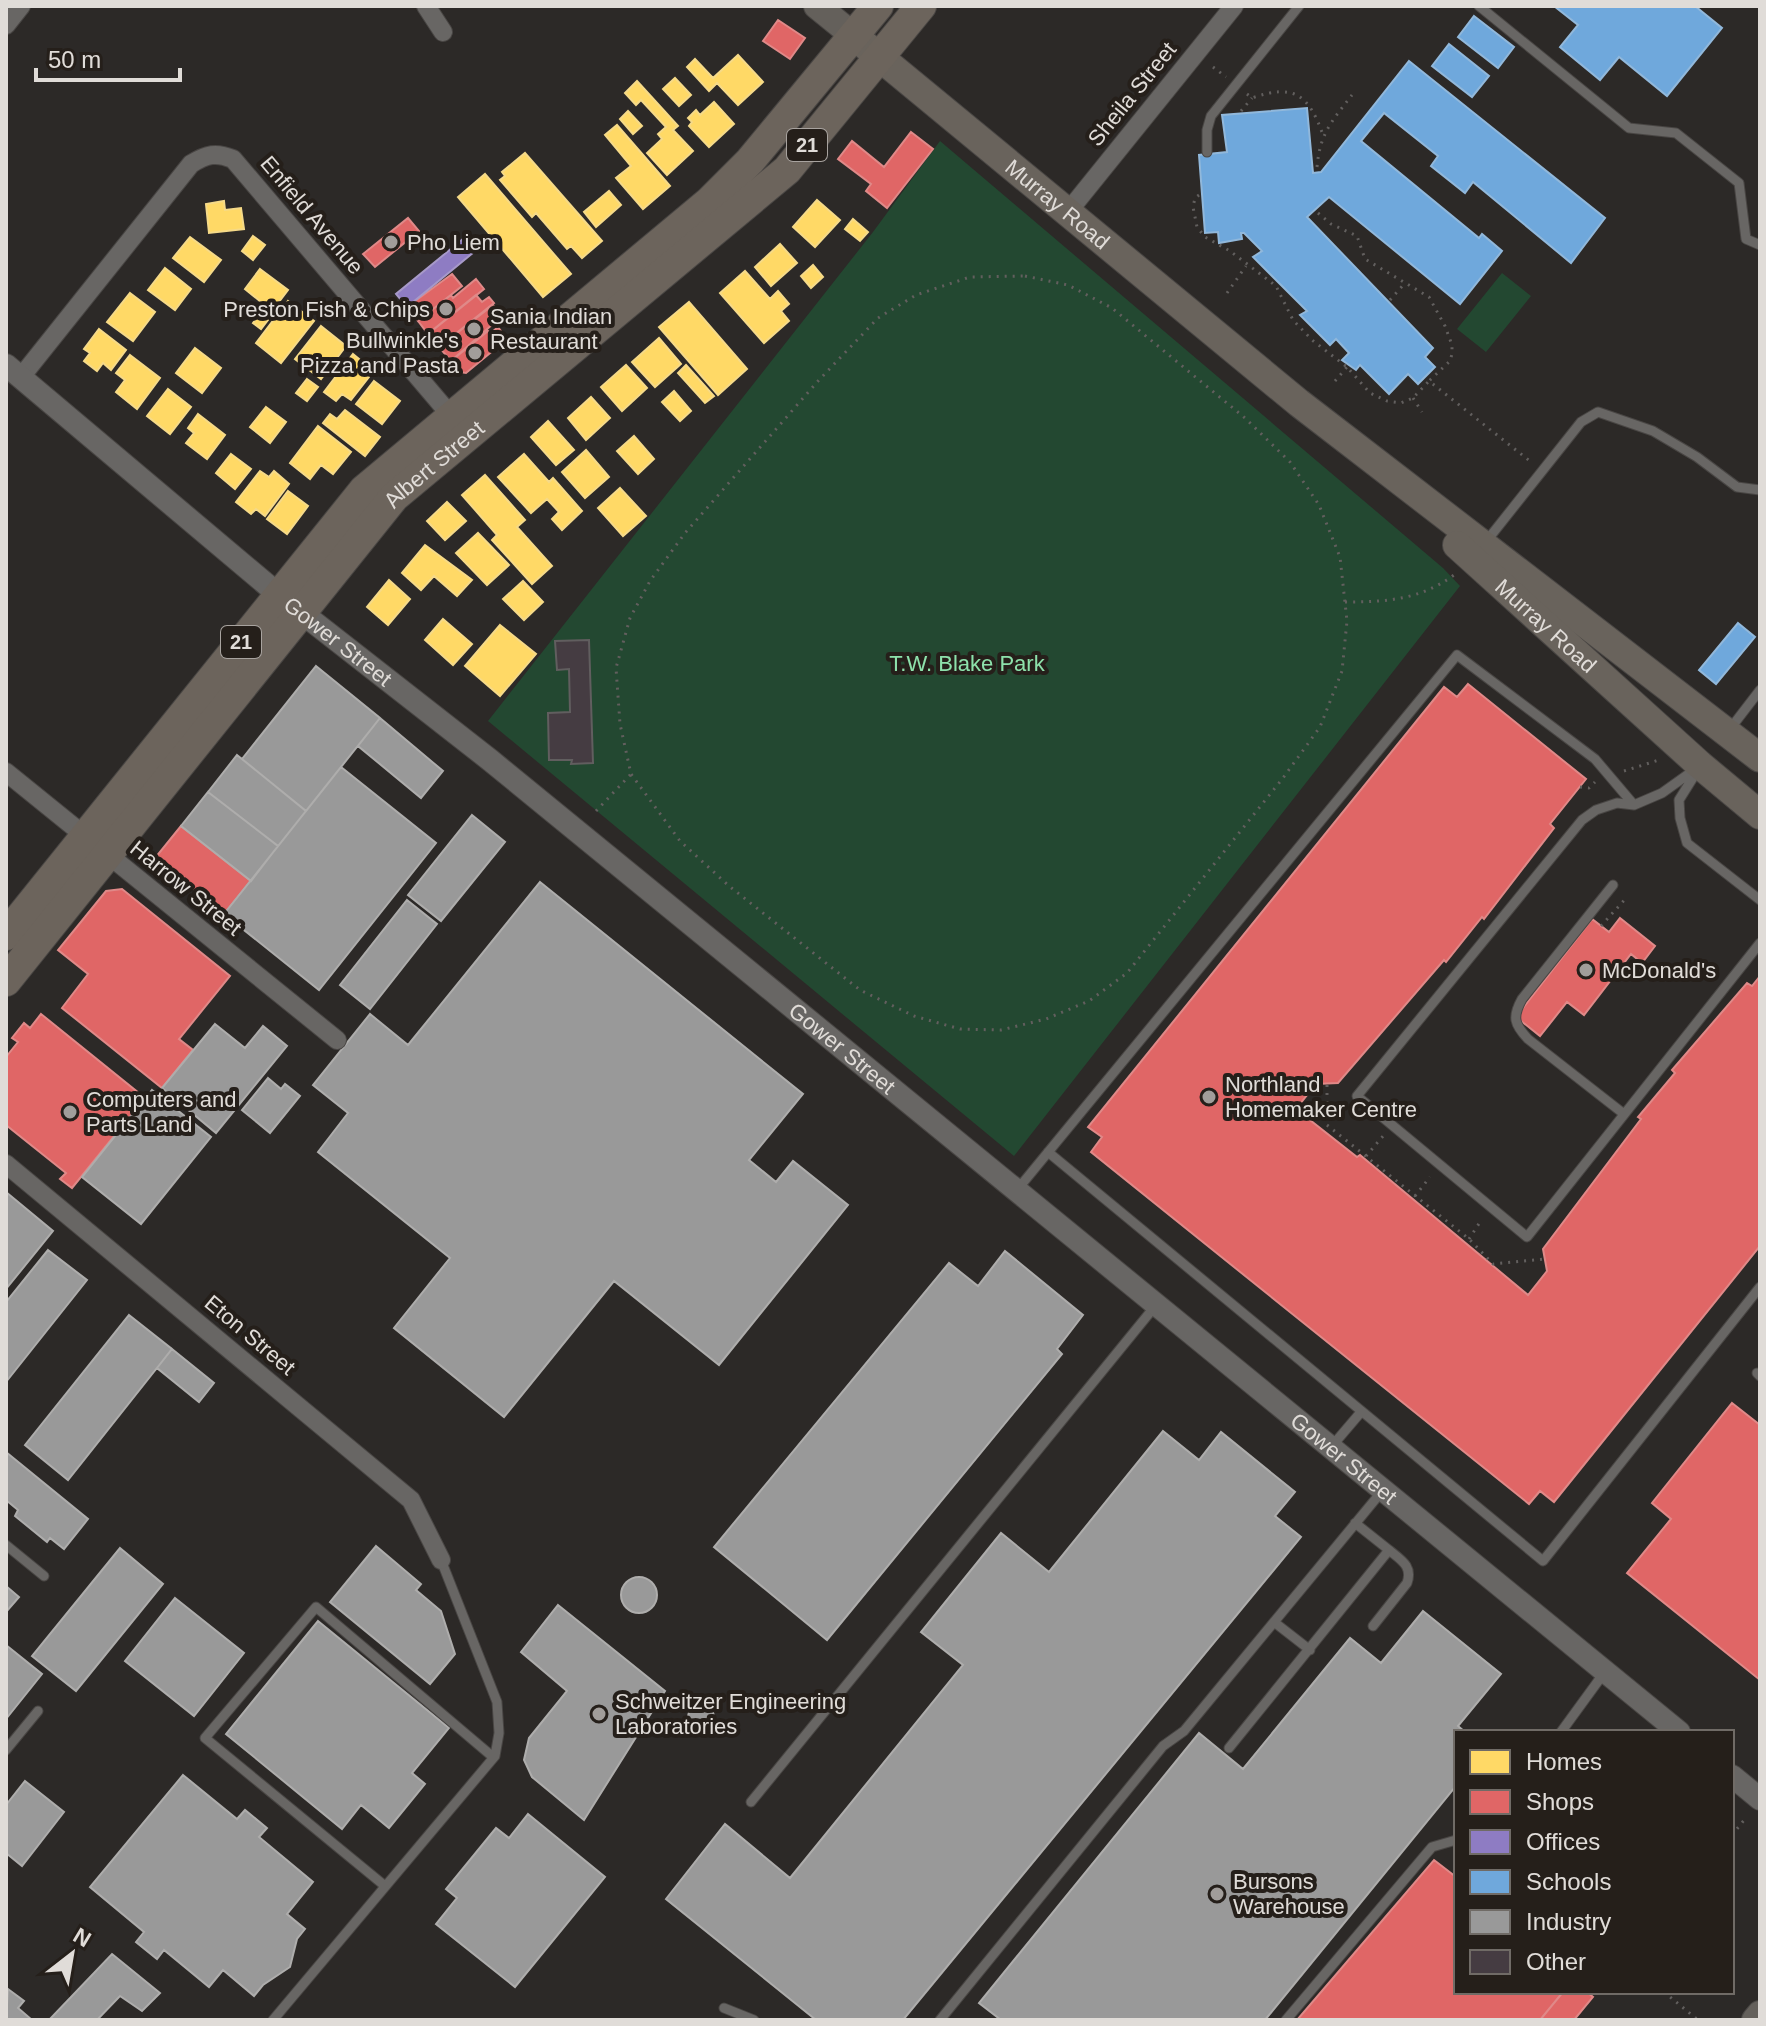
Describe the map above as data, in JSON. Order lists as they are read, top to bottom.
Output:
{
  "streets": {
    "highway": ["21", "Albert Street"],
    "main road": ["Murray Road"],
    "street": [
      "Sheila Street",
      "Enfield Avenue",
      "Gower Street",
      "Harrow Street",
      "Eton Street"
    ]
  },
  "crossings": [
    ["Sheila Street", "Murray Road"],
    ["Murray Road", "Albert Street"],
    ["Enfield Avenue", "Albert Street"],
    ["Enfield Avenue", "Gower Street"],
    ["Albert Street", "Gower Street"],
    ["Albert Street", "Harrow Street"]
  ],
  "parks": ["T.W. Blake Park"],
  "places": [
    "Pho Liem",
    "Preston Fish & Chips",
    "Sania Indian Restaurant",
    "Bullwinkle's Pizza and Pasta",
    "McDonald's",
    "Northland Homemaker Centre",
    "Computers and Parts Land",
    "Schweitzer Engineering Laboratories",
    "Bursons Warehouse"
  ],
  "legend": [
    "Homes",
    "Shops",
    "Offices",
    "Schools",
    "Industry",
    "Other"
  ],
  "scale_bar": "50 m",
  "north": "top right"
}
